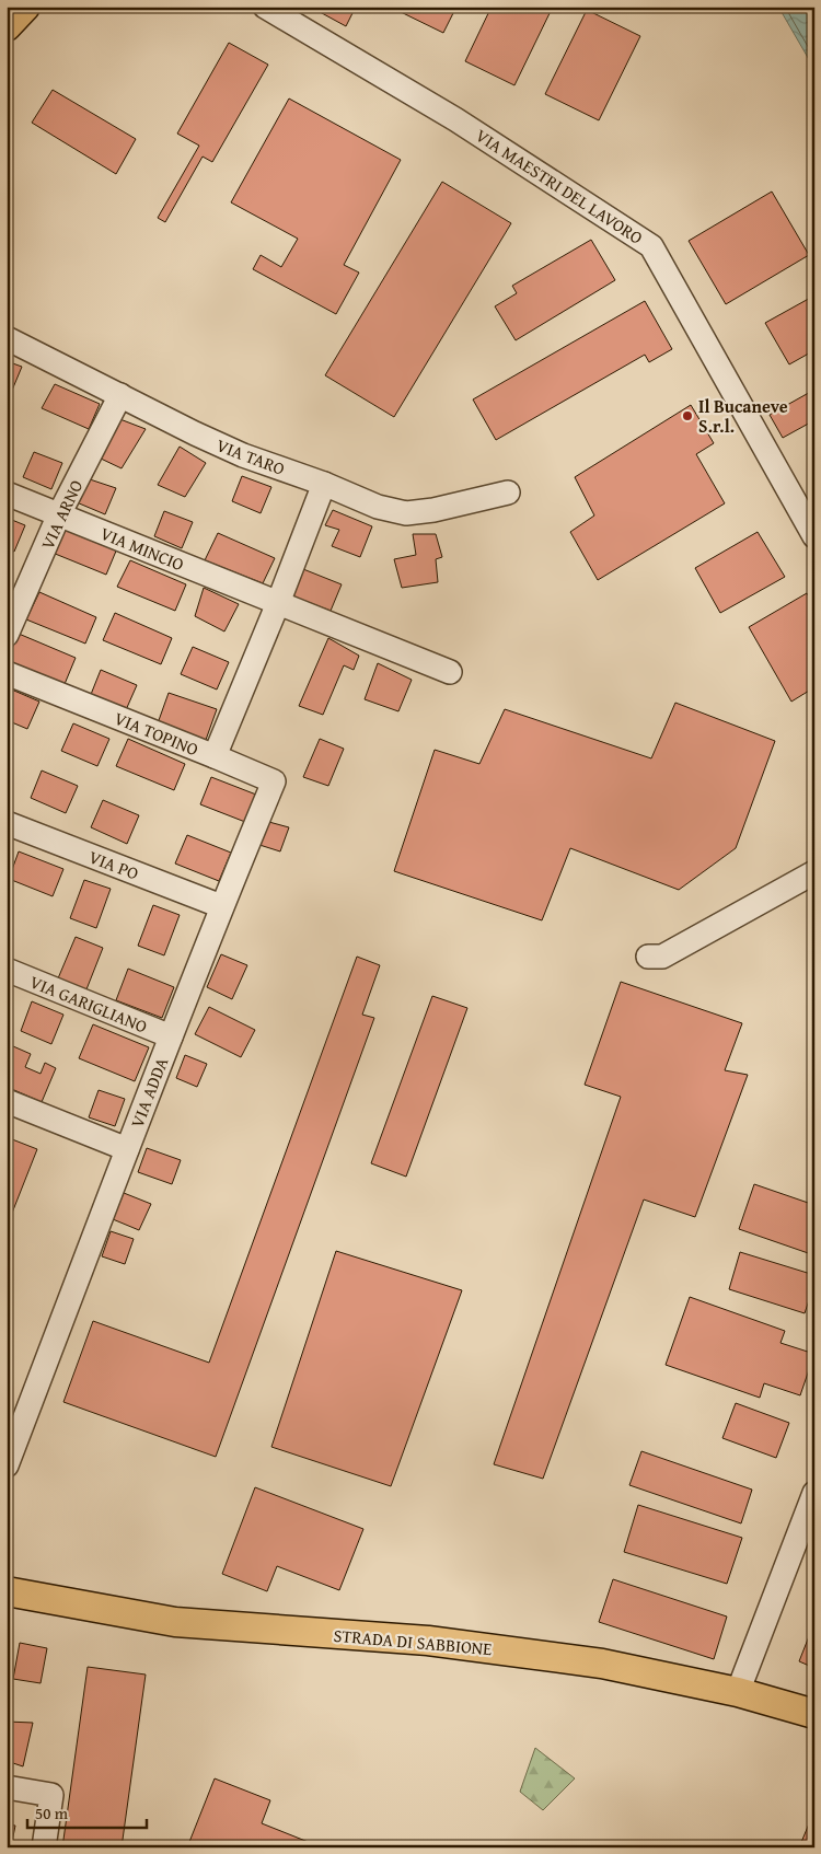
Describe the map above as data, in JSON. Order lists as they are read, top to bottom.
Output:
{
  "streets": {
    "main road": ["STRADA DI SABBIONE"],
    "street": [
      "VIA MAESTRI DEL LAVORO",
      "VIA TARO",
      "VIA ARNO",
      "VIA MINCIO",
      "VIA TOPINO",
      "VIA PO",
      "VIA GARIGLIANO",
      "VIA ADDA"
    ]
  },
  "crossings": [
    ["VIA TARO", "VIA ARNO"],
    ["VIA ARNO", "VIA MINCIO"],
    ["VIA MINCIO", "VIA TOPINO"],
    ["VIA TOPINO", "VIA ADDA"],
    ["VIA PO", "VIA ADDA"],
    ["VIA GARIGLIANO", "VIA ADDA"]
  ],
  "places": ["Il Bucaneve S.r.l."],
  "scale_bar": "50 m"
}
